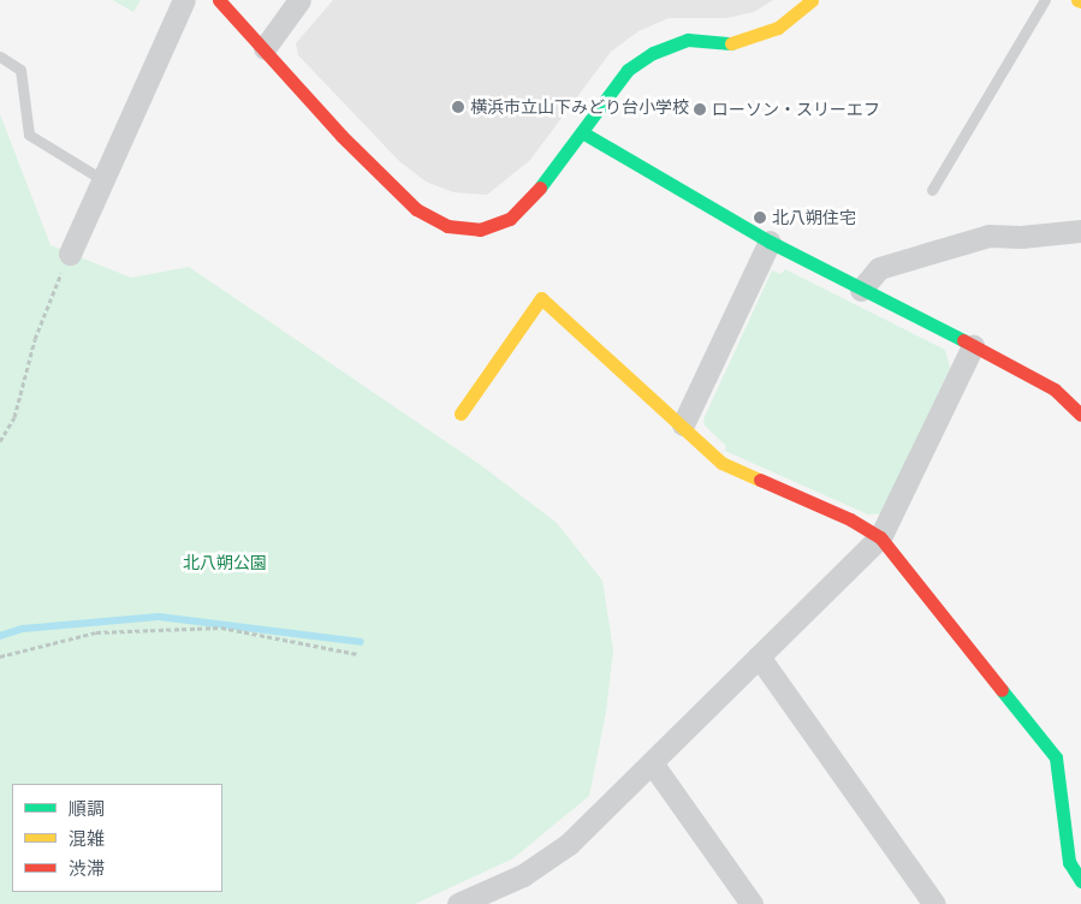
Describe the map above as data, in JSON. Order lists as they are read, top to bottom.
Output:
{
  "parks": ["北八朔公園"],
  "places": ["横浜市立山下みどり台小学校", "ローソン・スリーエフ", "北八朔住宅"],
  "legend": ["順調", "混雑", "渋滞"]
}
